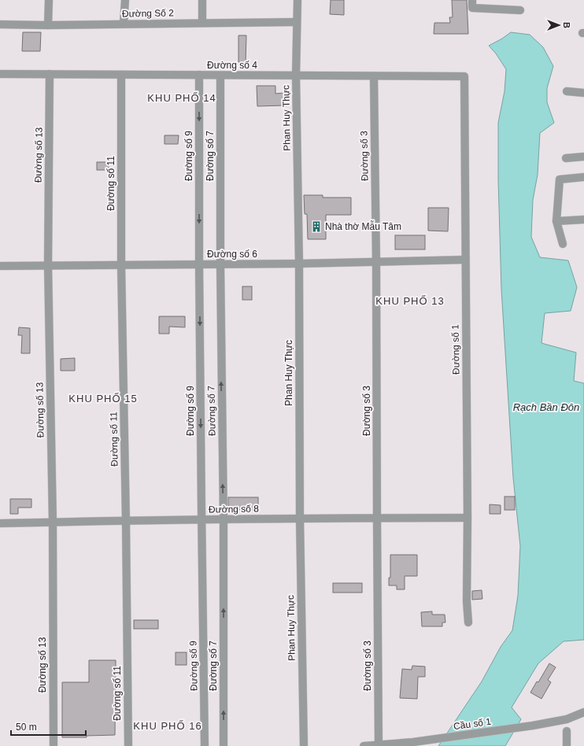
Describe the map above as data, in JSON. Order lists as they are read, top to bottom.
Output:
{
  "streets": {
    "street": [
      "Đường Số 2",
      "Đường số 4",
      "Phan Huy Thực",
      "Đường số 13",
      "Đường số 9",
      "Đường số 7",
      "Đường số 3",
      "Đường số 11",
      "Đường số 6",
      "Đường số 1",
      "Đường số 8",
      "Cầu số 1"
    ]
  },
  "crossings": [
    ["Đường Số 2", "Phan Huy Thực"],
    ["Đường số 4", "Phan Huy Thực"],
    ["Đường số 4", "Đường số 13"],
    ["Đường số 4", "Đường số 9"],
    ["Đường số 4", "Đường số 7"],
    ["Đường số 4", "Đường số 3"],
    ["Đường số 4", "Đường số 11"],
    ["Đường số 4", "Đường số 1"],
    ["Phan Huy Thực", "Đường số 6"],
    ["Phan Huy Thực", "Đường số 8"],
    ["Đường số 13", "Đường số 6"],
    ["Đường số 13", "Đường số 8"],
    ["Đường số 9", "Đường số 6"],
    ["Đường số 9", "Đường số 8"],
    ["Đường số 7", "Đường số 6"],
    ["Đường số 7", "Đường số 8"],
    ["Đường số 3", "Đường số 6"],
    ["Đường số 3", "Đường số 8"],
    ["Đường số 3", "Cầu số 1"],
    ["Đường số 11", "Đường số 6"],
    ["Đường số 11", "Đường số 8"],
    ["Đường số 6", "Đường số 1"],
    ["Đường số 1", "Đường số 8"]
  ],
  "one_way": ["Đường số 9", "Đường số 7"],
  "districts": [
    "KHU PHỐ 14",
    "KHU PHỐ 13",
    "KHU PHỐ 15",
    "KHU PHỐ 16"
  ],
  "water": ["Rạch Bần Đôn"],
  "places": {
    "building": ["Nhà thờ Mẫu Tâm"]
  },
  "scale_bar": "50 m",
  "north": "right"
}
